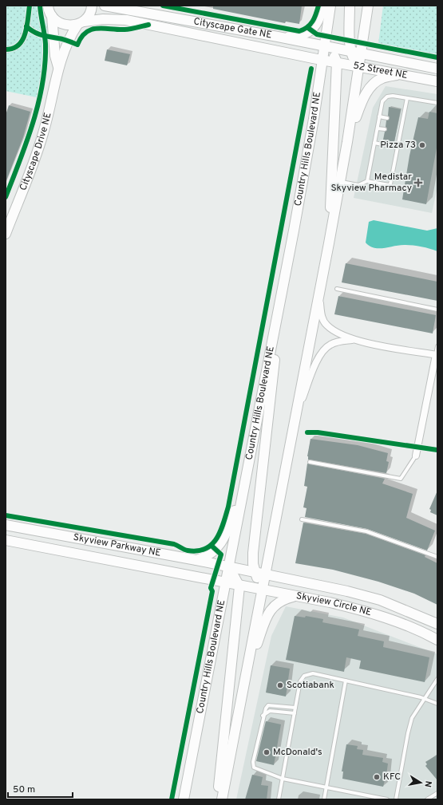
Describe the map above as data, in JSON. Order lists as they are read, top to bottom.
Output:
{
  "streets": {
    "main road": [
      "Cityscape Gate NE",
      "52 Street NE",
      "Country Hills Boulevard NE",
      "Cityscape Drive NE",
      "Skyview Parkway NE",
      "Skyview Circle NE"
    ]
  },
  "crossings": [
    ["Cityscape Gate NE", "52 Street NE"],
    ["Cityscape Gate NE", "Country Hills Boulevard NE"],
    ["Cityscape Gate NE", "Cityscape Drive NE"],
    ["52 Street NE", "Country Hills Boulevard NE"],
    ["Country Hills Boulevard NE", "Skyview Parkway NE"],
    ["Country Hills Boulevard NE", "Skyview Circle NE"],
    ["Skyview Parkway NE", "Skyview Circle NE"]
  ],
  "places": {
    "other": [
      "Pizza 73",
      "Scotiabank",
      "McDonald's",
      "KFC"
    ],
    "health": ["Medistar Skyview Pharmacy"]
  },
  "scale_bar": "50 m",
  "north": "right"
}
